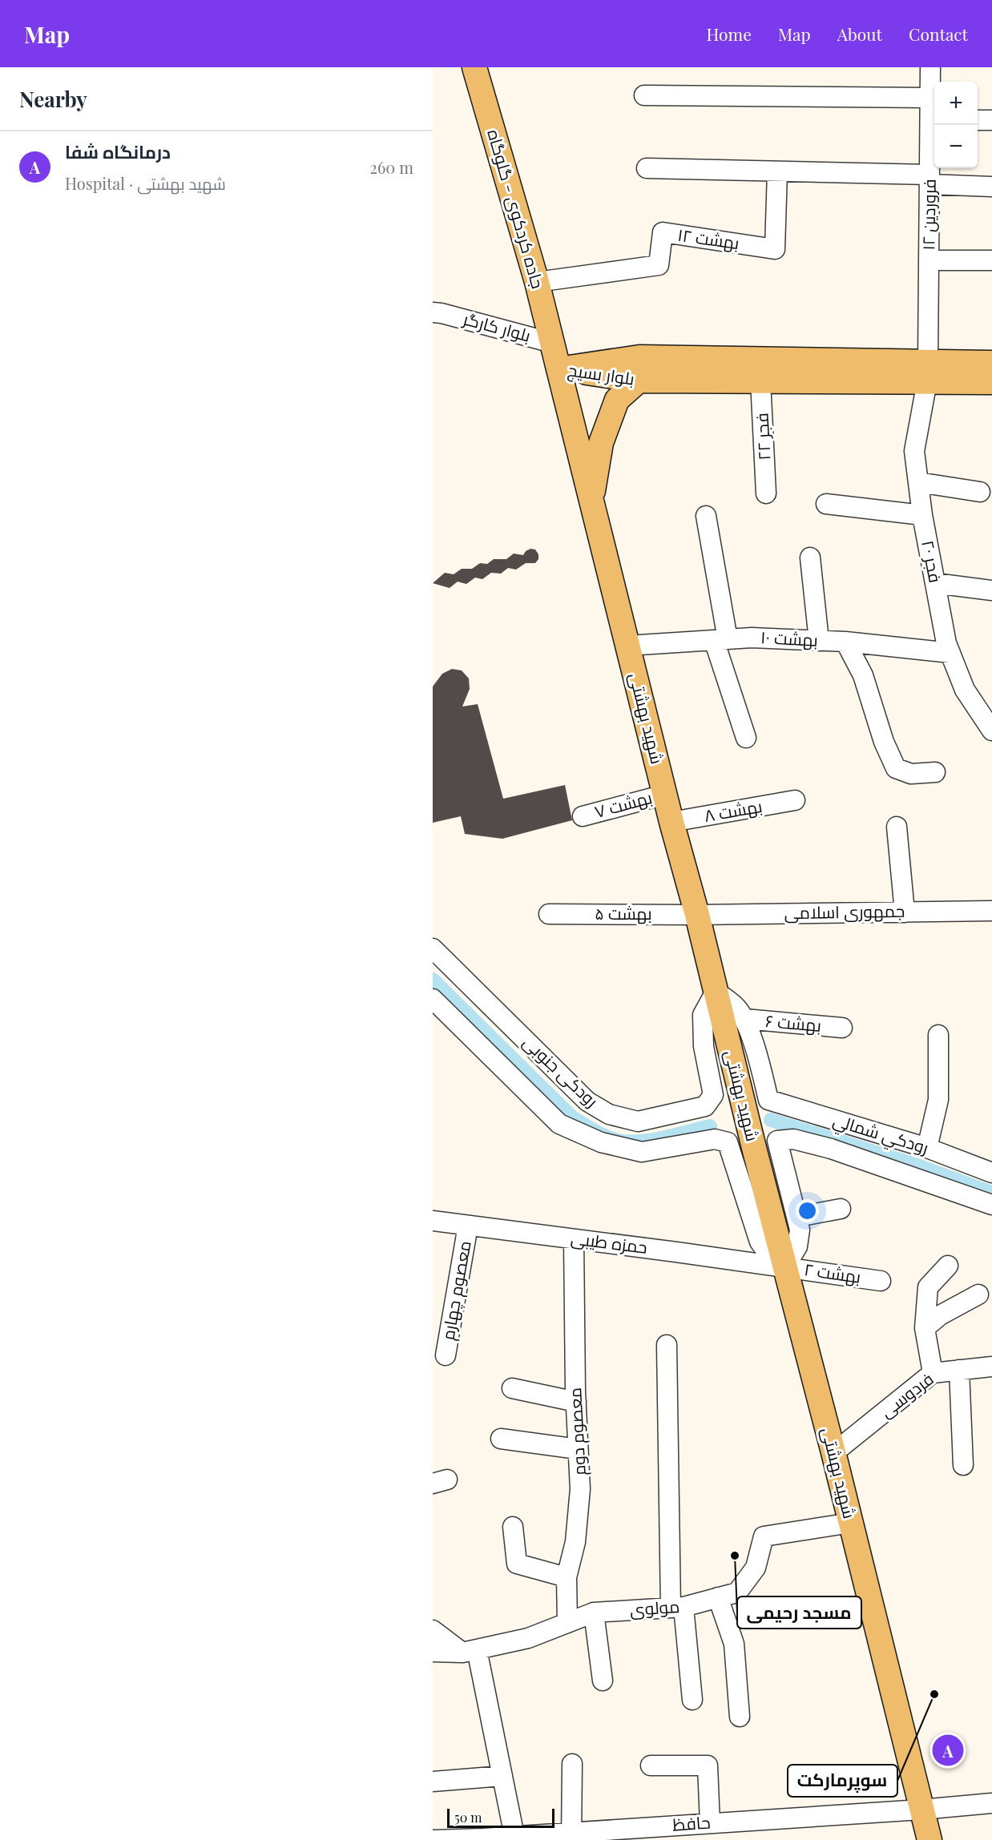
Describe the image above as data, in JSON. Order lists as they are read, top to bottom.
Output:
{
  "streets": {
    "main road": ["جاده کردکوی - گلوگاه", "بلوار بسیج", "شهید بهشتی"],
    "street": [
      "۱۲ فروردین",
      "بهشت ۱۲",
      "بلوار کارگر",
      "فجر ۲۲",
      "فجر ۲۰",
      "بهشت ۱۰",
      "بهشت ۷",
      "بهشت ۸",
      "جمهوری اسلامی",
      "بهشت ۵",
      "بهشت ۶",
      "رودکی جنوبی",
      "رودکي شمالي",
      "حمزه طیبی",
      "بهشت ۲",
      "معصوم چهارم",
      "فردوسی",
      "معصوم دوم",
      "مولوی",
      "حافظ"
    ]
  },
  "crossings": [
    ["جاده کردکوی - گلوگاه", "بهشت ۱۲"],
    ["جاده کردکوی - گلوگاه", "بلوار کارگر"],
    ["جاده کردکوی - گلوگاه", "بلوار بسیج"],
    ["جاده کردکوی - گلوگاه", "شهید بهشتی"],
    ["۱۲ فروردین", "بلوار بسیج"],
    ["۱۲ فروردین", "فجر ۲۰"],
    ["بلوار کارگر", "بلوار بسیج"],
    ["بلوار کارگر", "شهید بهشتی"],
    ["بلوار بسیج", "فجر ۲۲"],
    ["بلوار بسیج", "فجر ۲۰"],
    ["بلوار بسیج", "شهید بهشتی"],
    ["فجر ۲۰", "بهشت ۱۰"],
    ["بهشت ۱۰", "شهید بهشتی"],
    ["شهید بهشتی", "بهشت ۷"],
    ["شهید بهشتی", "بهشت ۸"],
    ["شهید بهشتی", "جمهوری اسلامی"],
    ["شهید بهشتی", "بهشت ۵"],
    ["شهید بهشتی", "بهشت ۶"],
    ["شهید بهشتی", "رودکی جنوبی"],
    ["شهید بهشتی", "رودکي شمالي"],
    ["شهید بهشتی", "حمزه طیبی"],
    ["شهید بهشتی", "بهشت ۲"],
    ["شهید بهشتی", "فردوسی"],
    ["شهید بهشتی", "مولوی"],
    ["شهید بهشتی", "حافظ"],
    ["جمهوری اسلامی", "بهشت ۵"],
    ["بهشت ۶", "رودکي شمالي"],
    ["رودکی جنوبی", "حمزه طیبی"],
    ["رودکی جنوبی", "بهشت ۲"],
    ["حمزه طیبی", "بهشت ۲"],
    ["حمزه طیبی", "معصوم چهارم"],
    ["حمزه طیبی", "معصوم دوم"],
    ["معصوم دوم", "مولوی"]
  ],
  "places": ["مسجد رحیمی", "سوپرمارکت"],
  "scale_bar": "50 m",
  "page": {
    "header": "Map",
    "nav": [
      "Home",
      "Map",
      "About",
      "Contact"
    ],
    "heading": "Nearby",
    "map_buttons": ["+", "−"],
    "list": [
      {
        "mark": "A",
        "name": "درمانگاه شفا",
        "note": "Hospital · شهید بهشتی",
        "value": "260 m"
      }
    ],
    "pins": "A",
    "scale": "50 m"
  }
}
